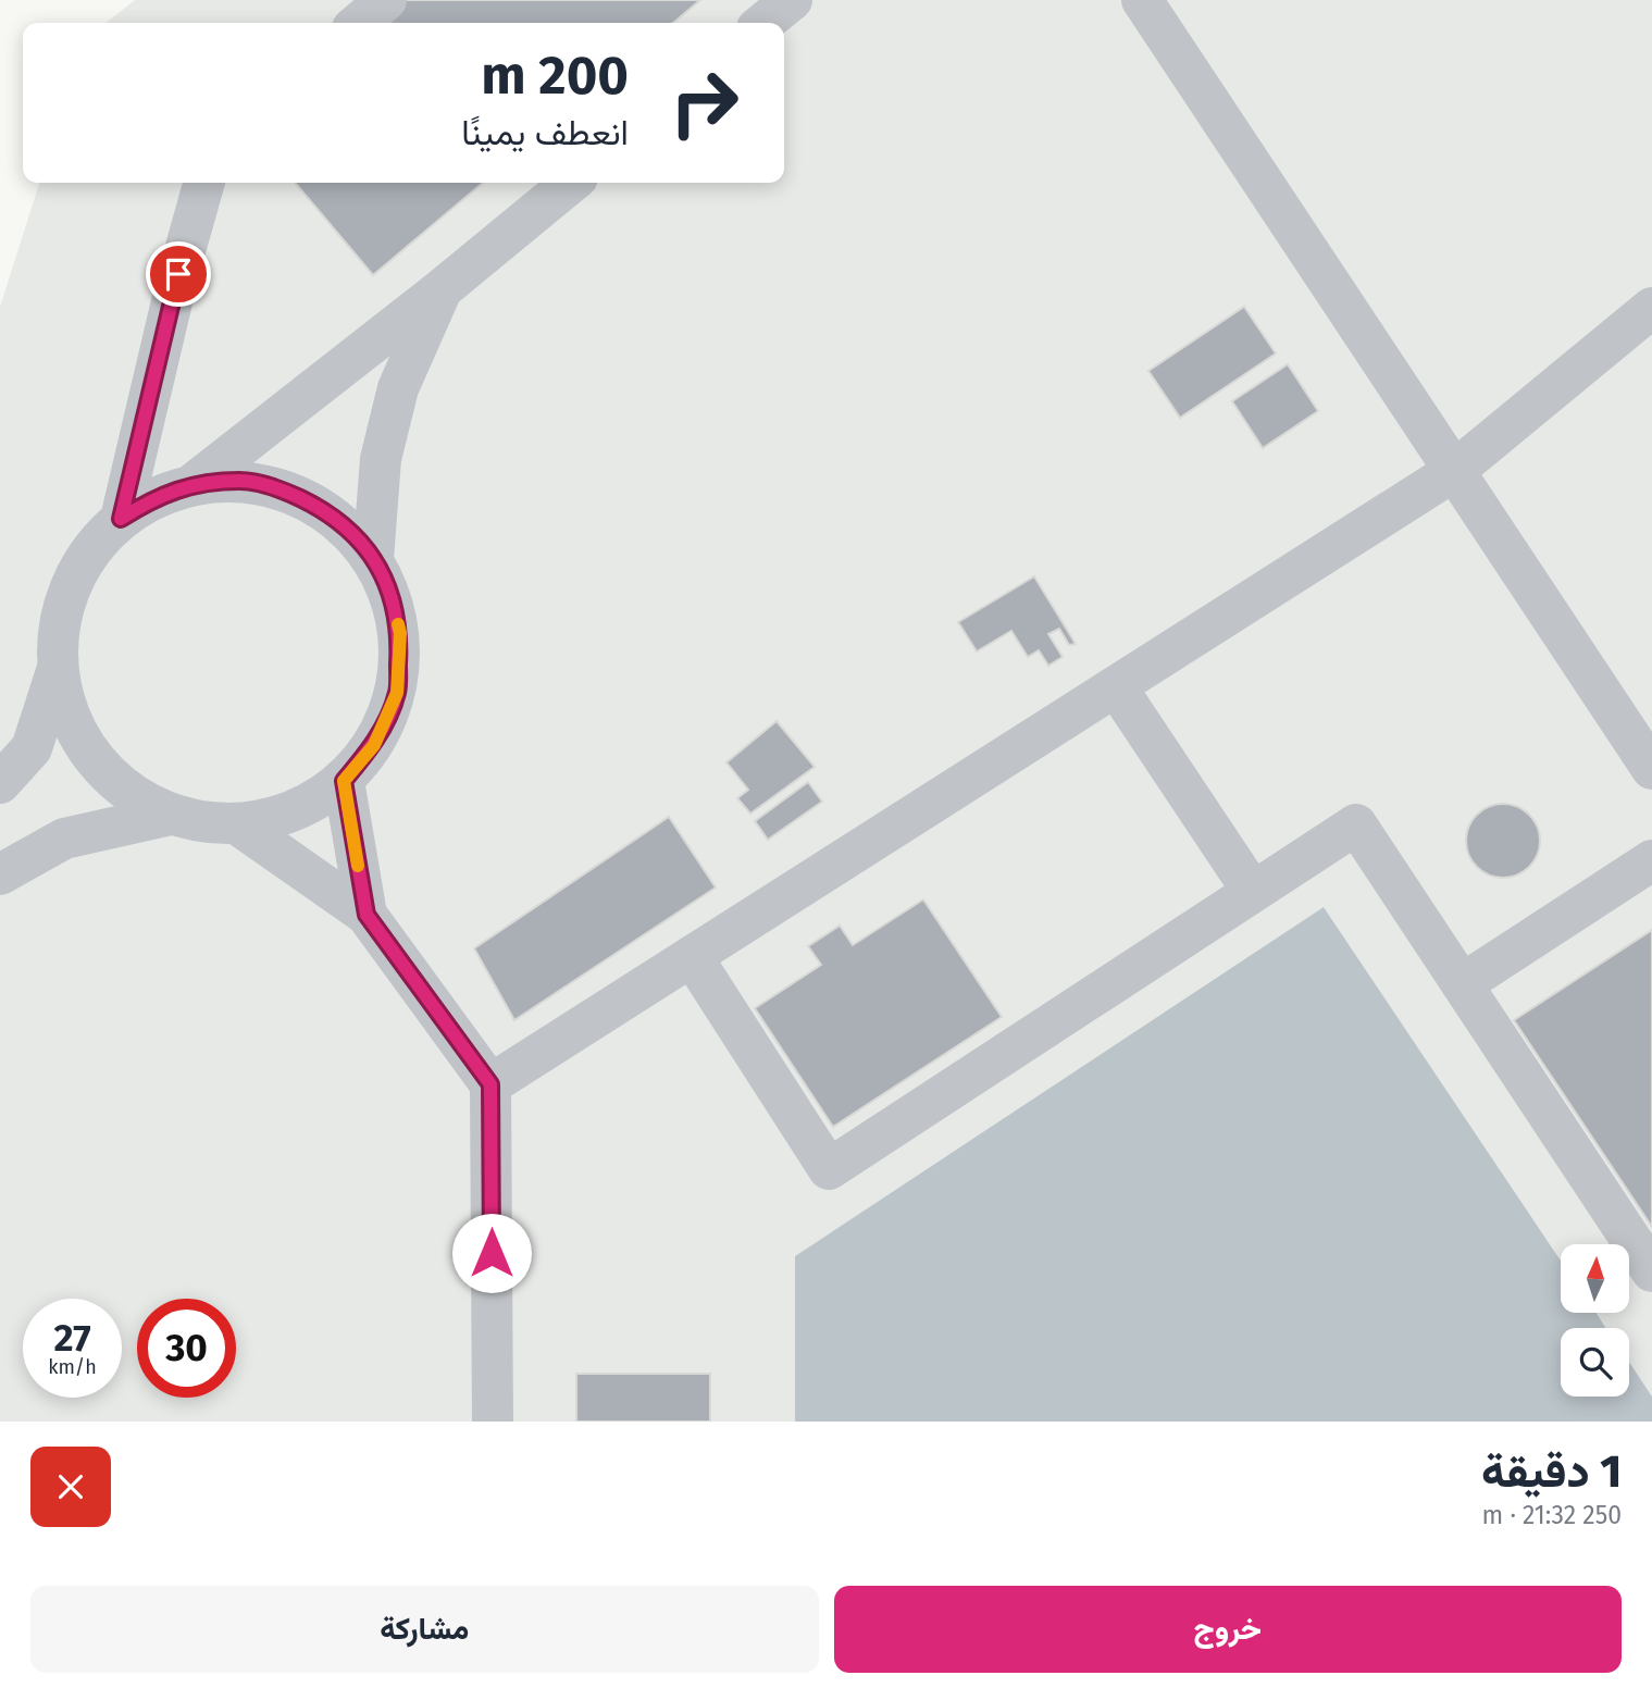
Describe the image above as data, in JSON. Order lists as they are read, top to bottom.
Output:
{
  "north": "top",
  "page": {
    "turn": ["200 m", "انعطف يمينًا"],
    "speed": "27 km/h",
    "limit": "30",
    "heading": ["1 دقيقة", "250 m · 21:32"],
    "buttons": ["خروج", "مشاركة"]
  }
}
